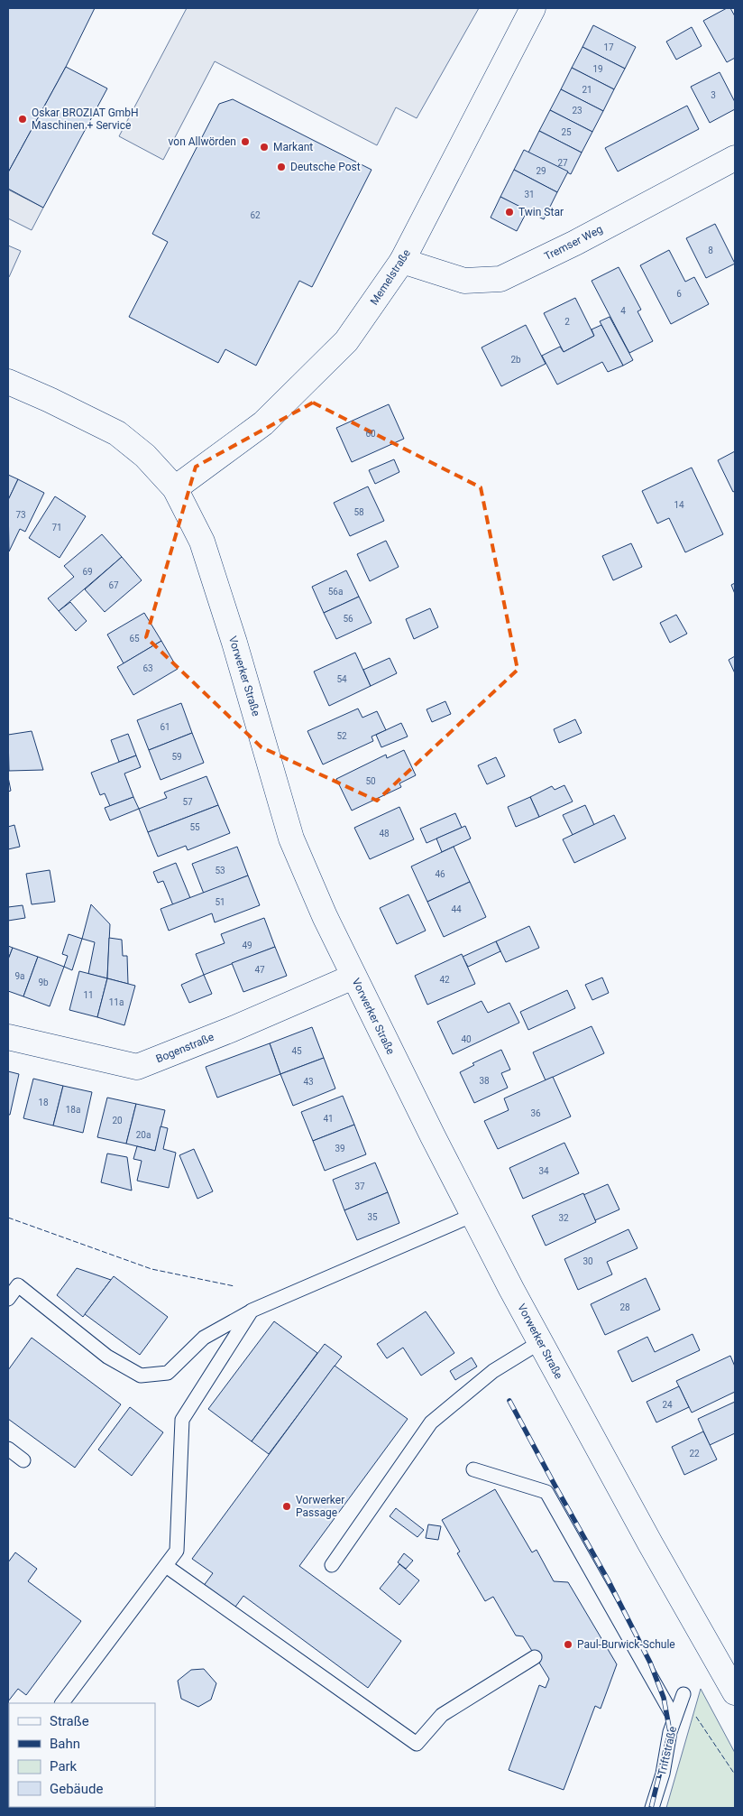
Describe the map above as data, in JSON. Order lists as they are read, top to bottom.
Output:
{
  "streets": {
    "street": [
      "Tremser Weg",
      "Memelstraße",
      "Vorwerker Straße",
      "Bogenstraße"
    ],
    "lane": ["Triftstraße"]
  },
  "crossings": [
    ["Tremser Weg", "Memelstraße"],
    ["Memelstraße", "Vorwerker Straße"],
    ["Vorwerker Straße", "Bogenstraße"]
  ],
  "places": [
    "Oskar BROZIAT GmbH Maschinen + Service",
    "von Allwörden",
    "Markant",
    "Deutsche Post",
    "Twin Star",
    "Vorwerker Passage",
    "Paul-Burwick-Schule"
  ],
  "house_numbers": [
    "17",
    "19",
    "21",
    "3",
    "23",
    "25",
    "27",
    "29",
    "31",
    "62",
    "8",
    "6",
    "4",
    "2",
    "2b",
    "60",
    "14",
    "58",
    "73",
    "71",
    "69",
    "67",
    "56a",
    "56",
    "65",
    "63",
    "54",
    "61",
    "52",
    "59",
    "50",
    "57",
    "55",
    "48",
    "53",
    "46",
    "51",
    "44",
    "49",
    "47",
    "9a",
    "42",
    "9b",
    "11",
    "11a",
    "40",
    "45",
    "38",
    "43",
    "18",
    "18a",
    "36",
    "41",
    "20",
    "20a",
    "39",
    "34",
    "37",
    "35",
    "32",
    "30",
    "28",
    "24",
    "22"
  ],
  "legend": [
    "Straße",
    "Bahn",
    "Park",
    "Gebäude"
  ]
}
